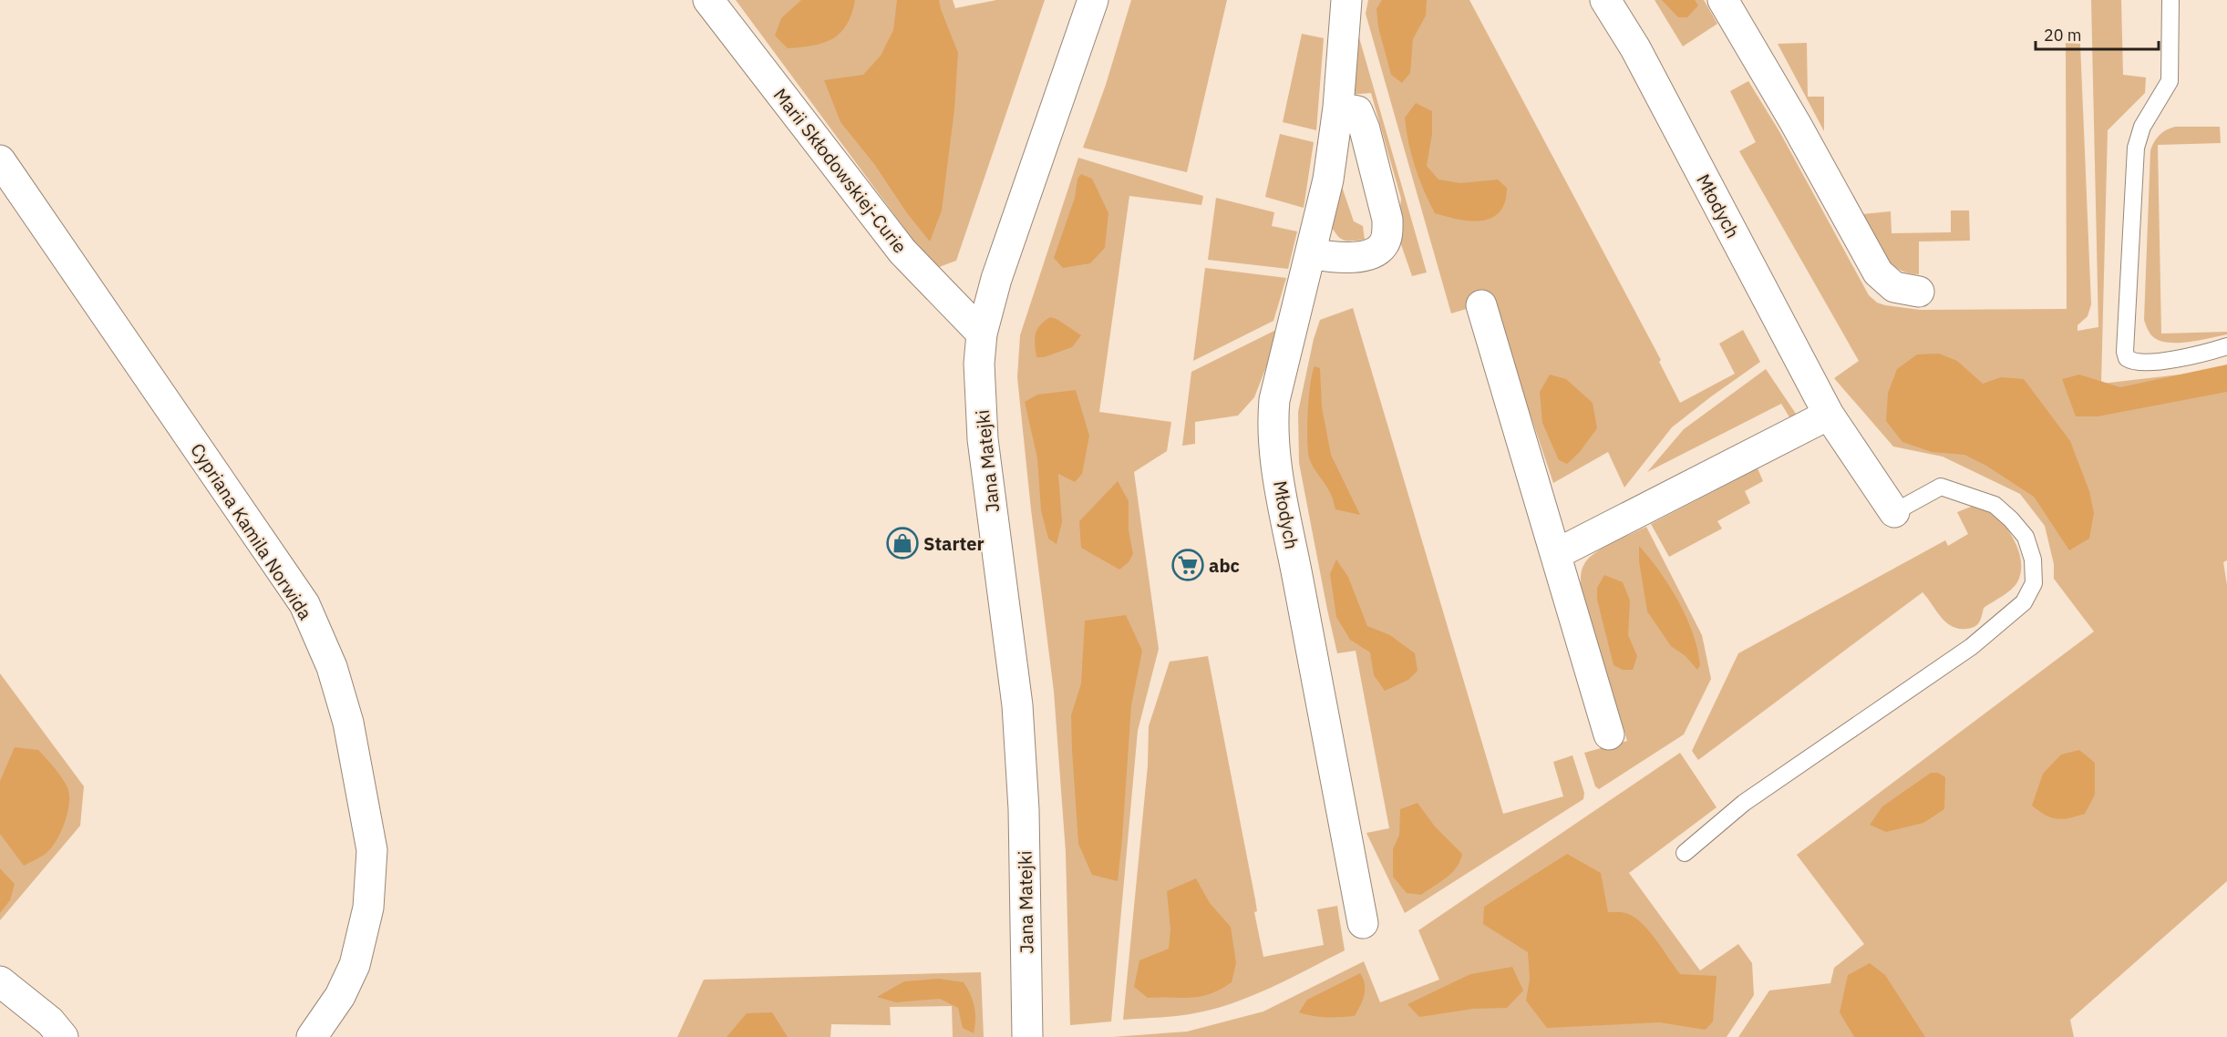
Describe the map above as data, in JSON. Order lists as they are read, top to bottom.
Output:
{
  "streets": {
    "street": [
      "Marii Skłodowskiej-Curie",
      "Młodych",
      "Jana Matejki",
      "Cypriana Kamila Norwida"
    ]
  },
  "crossings": [
    ["Marii Skłodowskiej-Curie", "Jana Matejki"]
  ],
  "places": {
    "shop": ["Starter"],
    "supermarket": ["abc"]
  },
  "scale_bar": "20 m"
}
